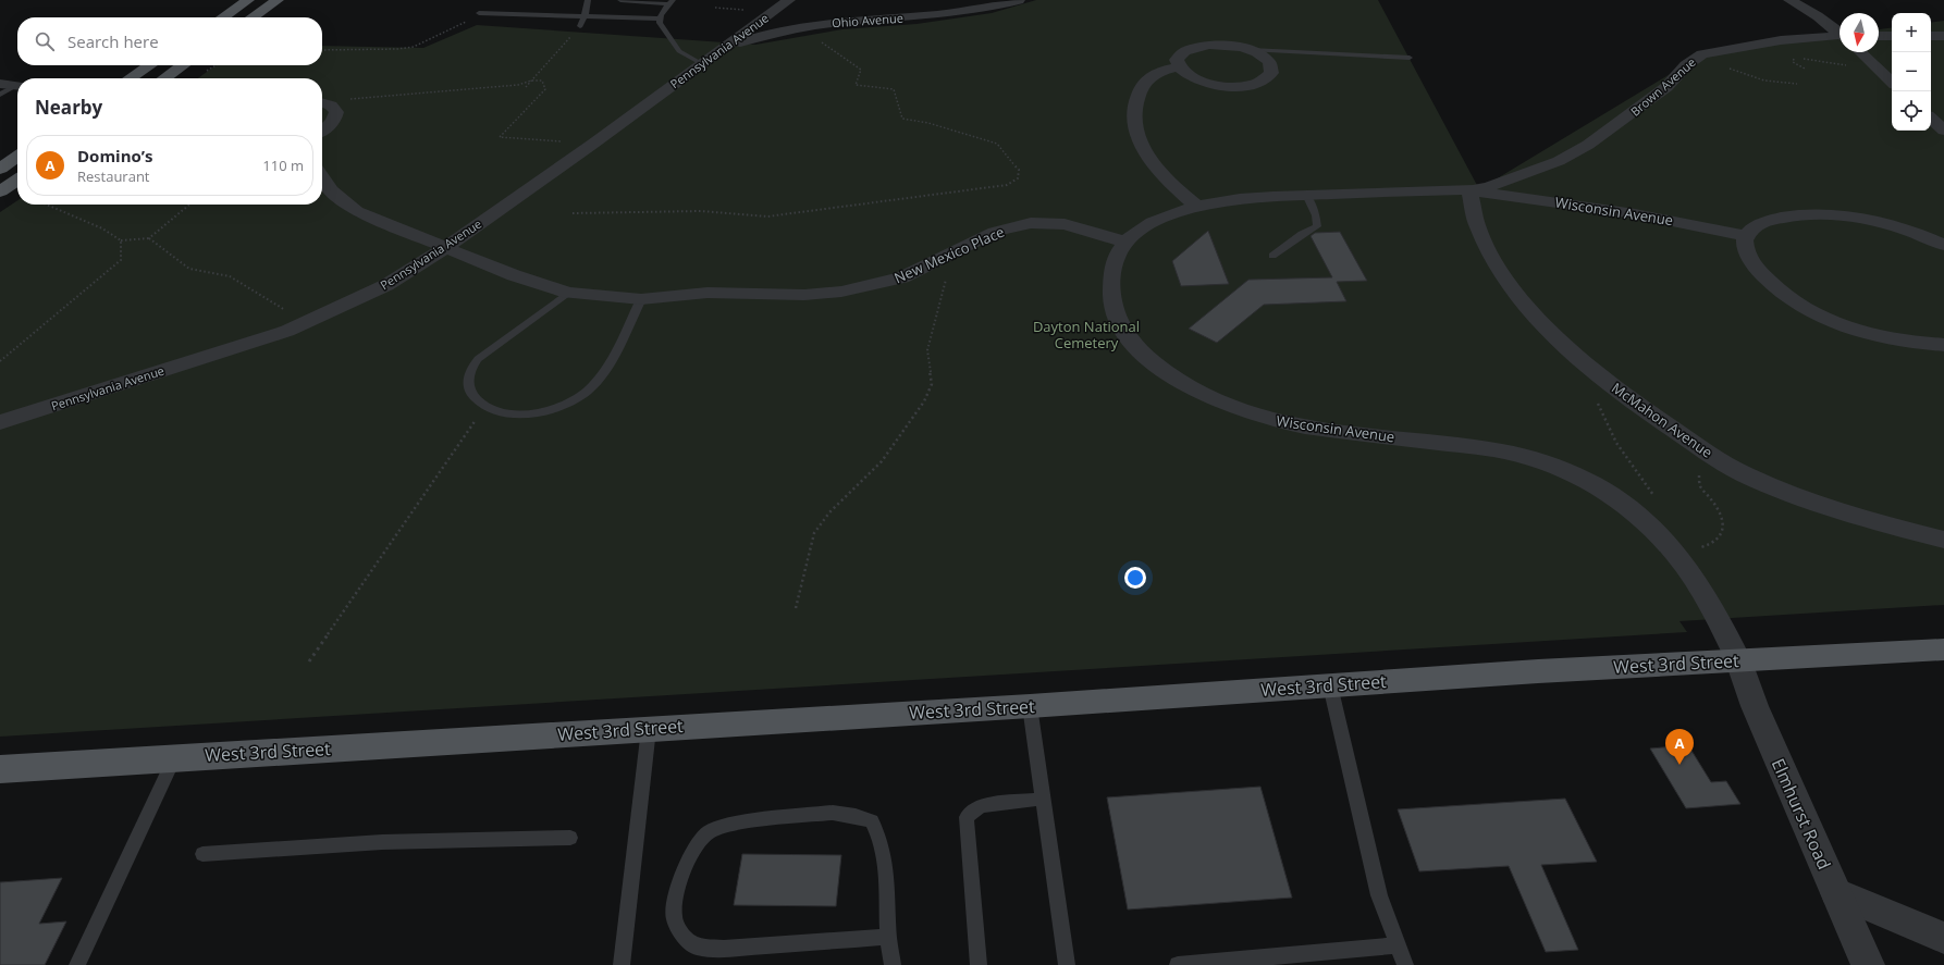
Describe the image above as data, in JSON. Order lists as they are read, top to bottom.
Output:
{
  "streets": {
    "main road": ["West 3rd Street"],
    "street": [
      "Ohio Avenue",
      "Pennsylvania Avenue",
      "Brown Avenue",
      "Wisconsin Avenue",
      "New Mexico Place",
      "McMahon Avenue",
      "Elmhurst Road"
    ]
  },
  "crossings": [
    ["Ohio Avenue", "Pennsylvania Avenue"],
    ["Pennsylvania Avenue", "New Mexico Place"],
    ["Brown Avenue", "Wisconsin Avenue"],
    ["Brown Avenue", "McMahon Avenue"],
    ["Wisconsin Avenue", "New Mexico Place"],
    ["Wisconsin Avenue", "McMahon Avenue"],
    ["Wisconsin Avenue", "West 3rd Street"],
    ["Wisconsin Avenue", "Elmhurst Road"],
    ["West 3rd Street", "Elmhurst Road"]
  ],
  "parks": ["Dayton National Cemetery"],
  "north": "bottom",
  "page": {
    "map_buttons": ["+", "−"],
    "search": "Search here",
    "heading": "Nearby",
    "list": [
      {
        "mark": "A",
        "name": "Domino’s",
        "note": "Restaurant",
        "value": "110 m"
      }
    ],
    "pins": "A"
  }
}
